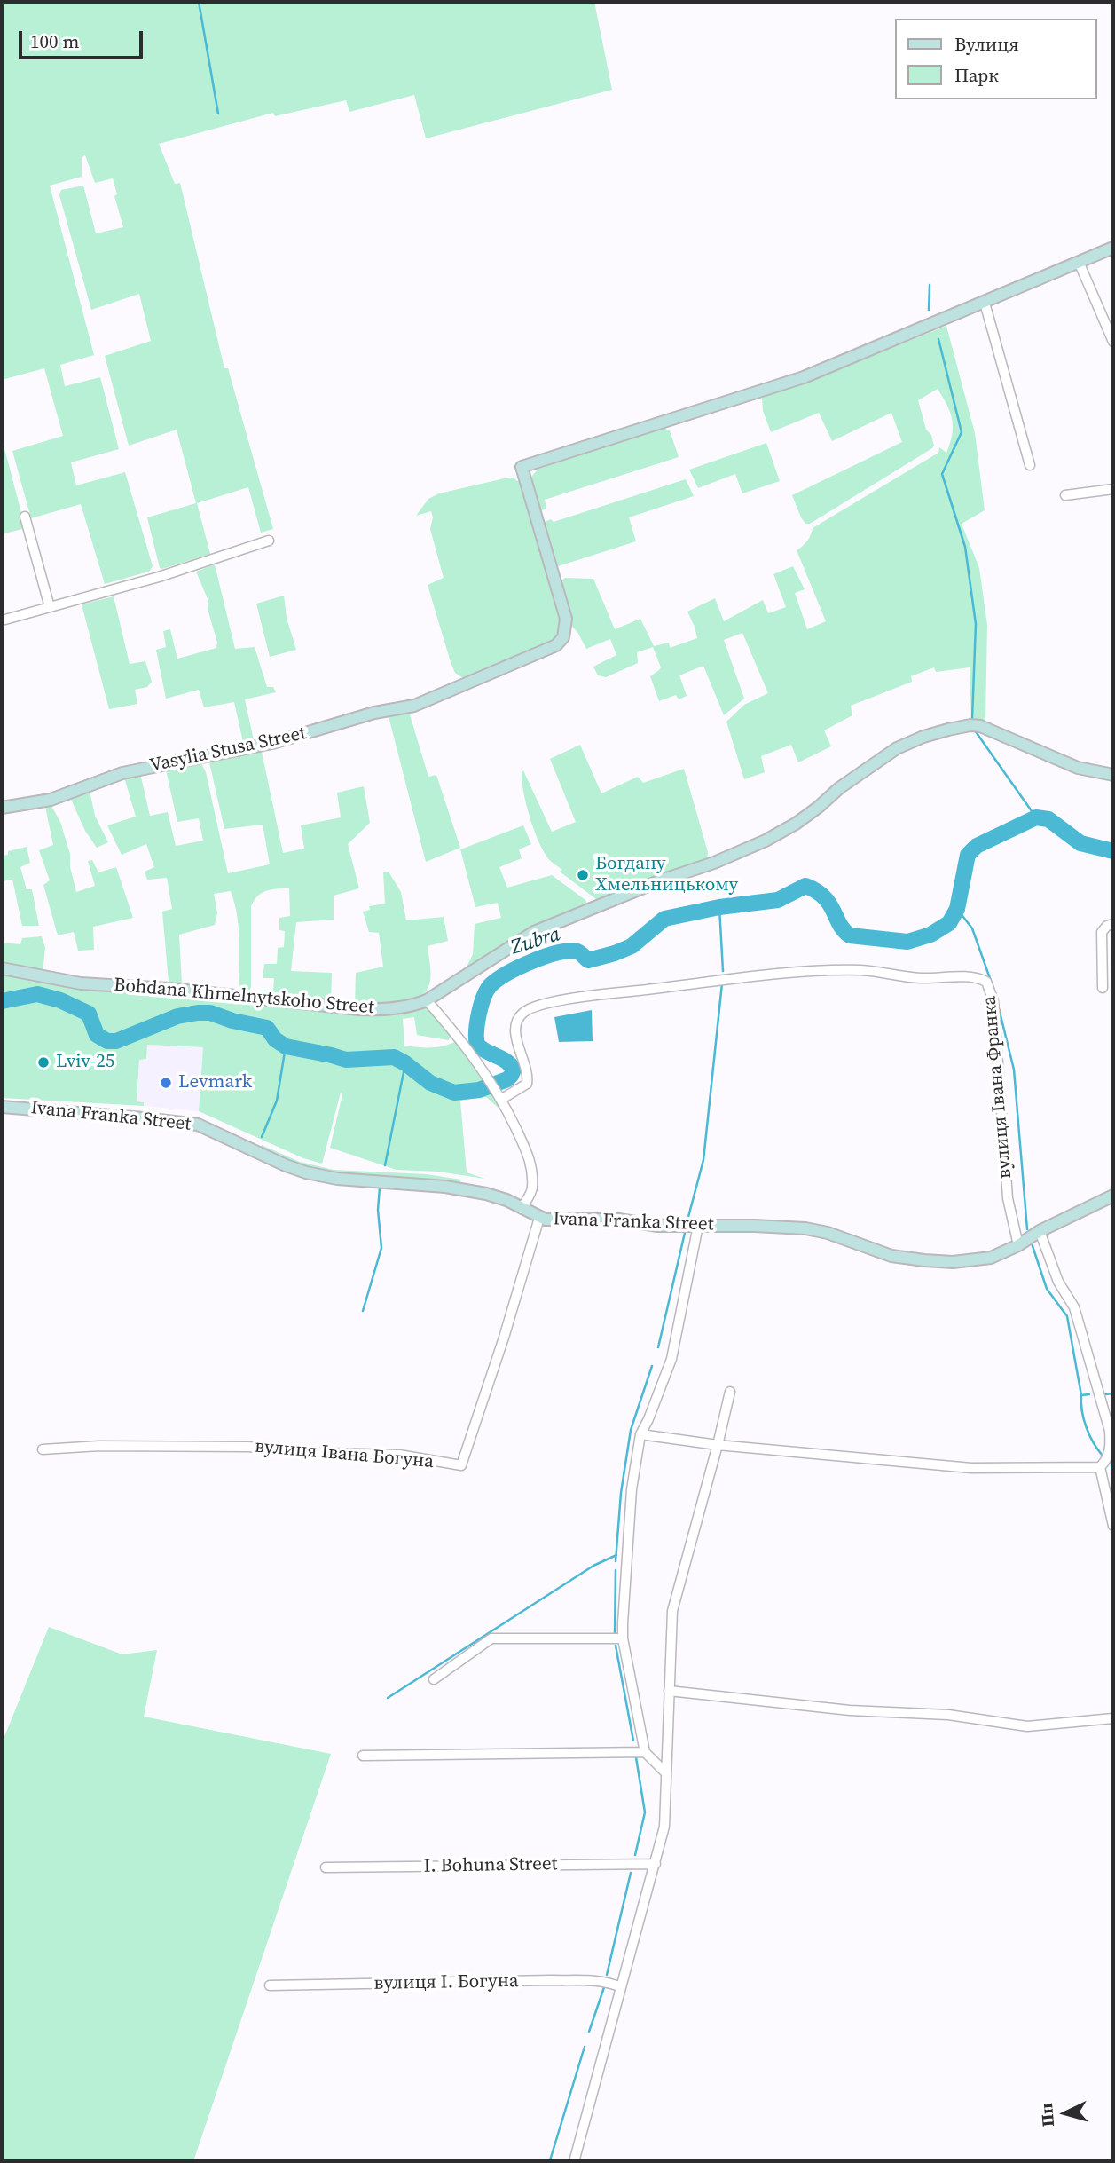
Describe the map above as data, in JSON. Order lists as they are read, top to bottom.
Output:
{
  "streets": {
    "street": [
      "Vasylia Stusa Street",
      "Bohdana Khmelnytskoho Street",
      "вулиця Івана Франка",
      "Ivana Franka Street",
      "вулиця Івана Богуна",
      "I. Bohuna Street",
      "вулиця І. Богуна"
    ]
  },
  "crossings": [
    ["вулиця Івана Франка", "Ivana Franka Street"],
    ["Ivana Franka Street", "вулиця Івана Богуна"]
  ],
  "water": ["Zubra"],
  "places": ["Богдану Хмельницькому", "Lviv-25", "Levmark"],
  "legend": ["Вулиця", "Парк"],
  "scale_bar": "100 m",
  "north": "left"
}
